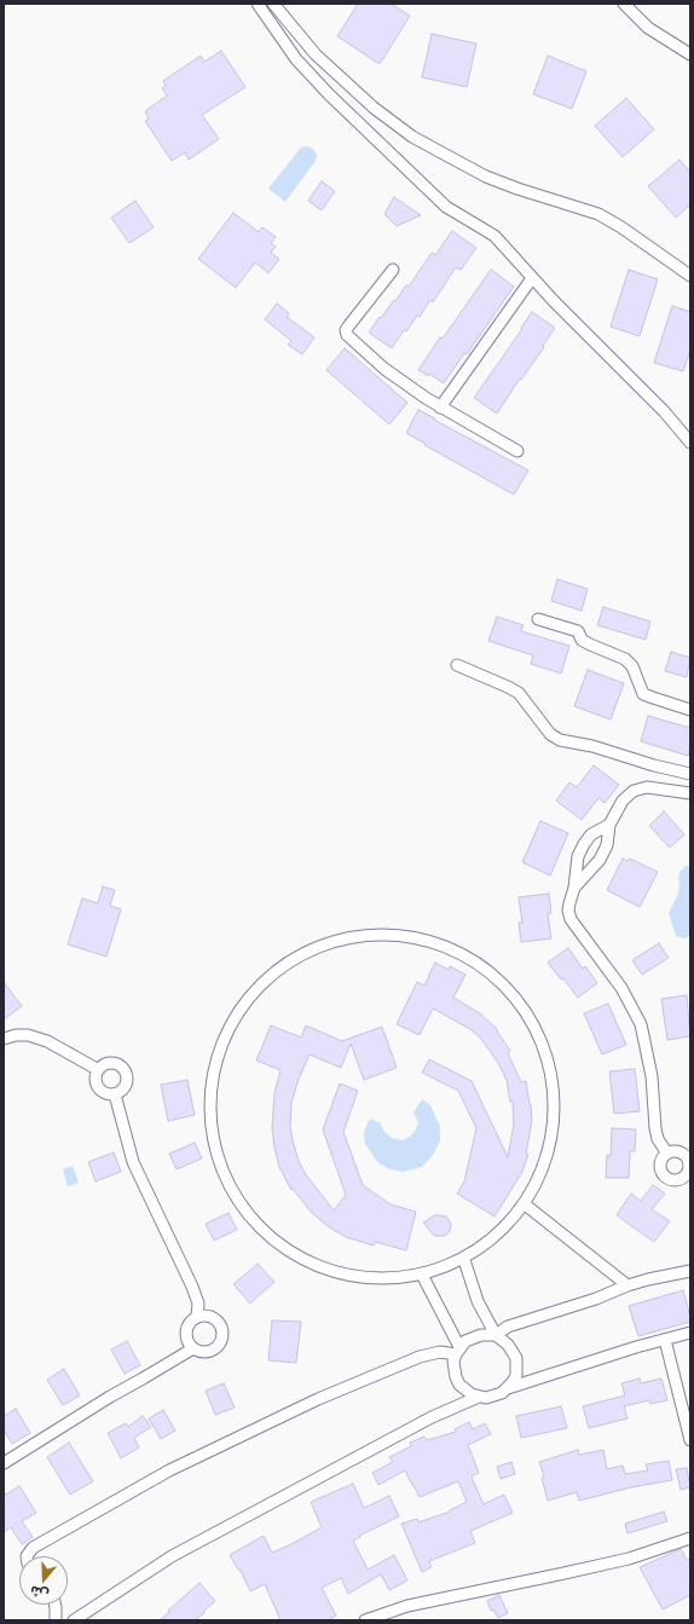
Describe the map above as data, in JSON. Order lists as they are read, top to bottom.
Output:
{
  "north": "bottom"
}
